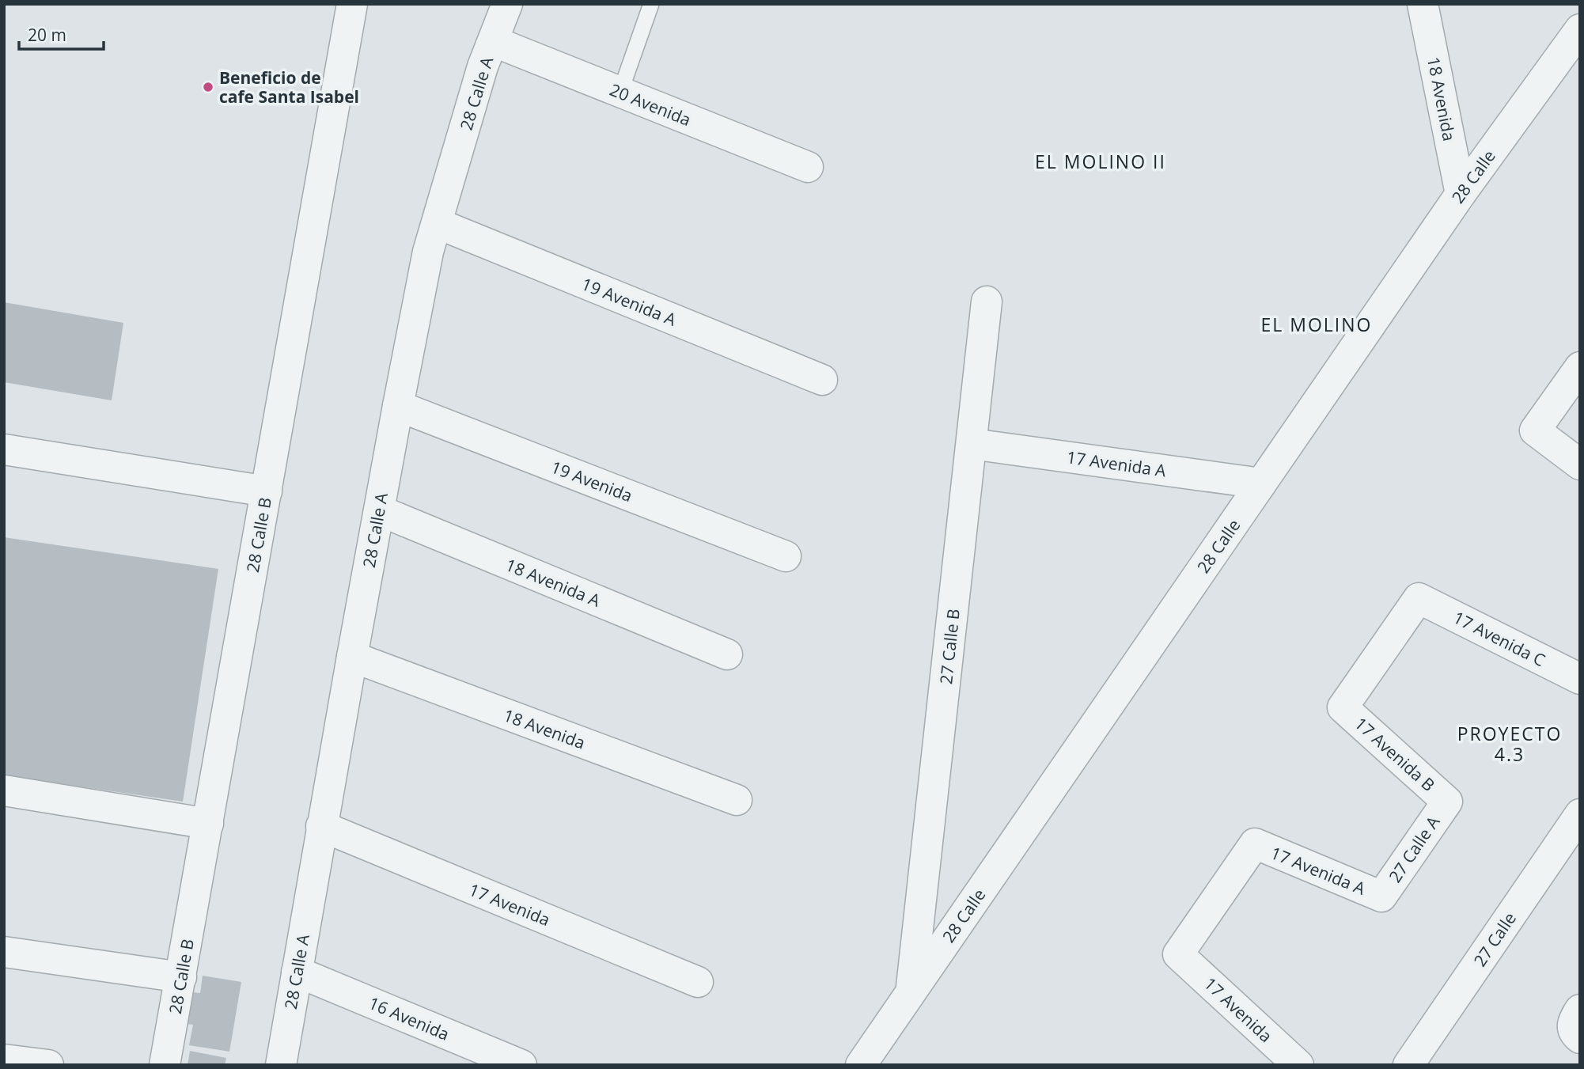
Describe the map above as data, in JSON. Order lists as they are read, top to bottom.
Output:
{
  "streets": {
    "street": [
      "28 Calle A",
      "18 Avenida",
      "20 Avenida",
      "28 Calle",
      "19 Avenida A",
      "17 Avenida A",
      "19 Avenida",
      "28 Calle B",
      "18 Avenida A",
      "17 Avenida C",
      "27 Calle B",
      "17 Avenida B",
      "27 Calle A",
      "17 Avenida",
      "27 Calle",
      "16 Avenida"
    ]
  },
  "crossings": [
    ["28 Calle A", "18 Avenida"],
    ["28 Calle A", "20 Avenida"],
    ["28 Calle A", "19 Avenida A"],
    ["28 Calle A", "19 Avenida"],
    ["28 Calle A", "18 Avenida A"],
    ["28 Calle A", "17 Avenida"],
    ["28 Calle A", "16 Avenida"],
    ["18 Avenida", "28 Calle"],
    ["28 Calle", "17 Avenida A"],
    ["28 Calle", "27 Calle B"],
    ["17 Avenida A", "27 Calle B"],
    ["17 Avenida A", "27 Calle A"],
    ["17 Avenida A", "17 Avenida"],
    ["17 Avenida C", "17 Avenida B"],
    ["17 Avenida B", "27 Calle A"]
  ],
  "districts": ["EL MOLINO II", "EL MOLINO", "PROYECTO 4.3"],
  "places": ["Beneficio de cafe Santa Isabel"],
  "scale_bar": "20 m"
}
